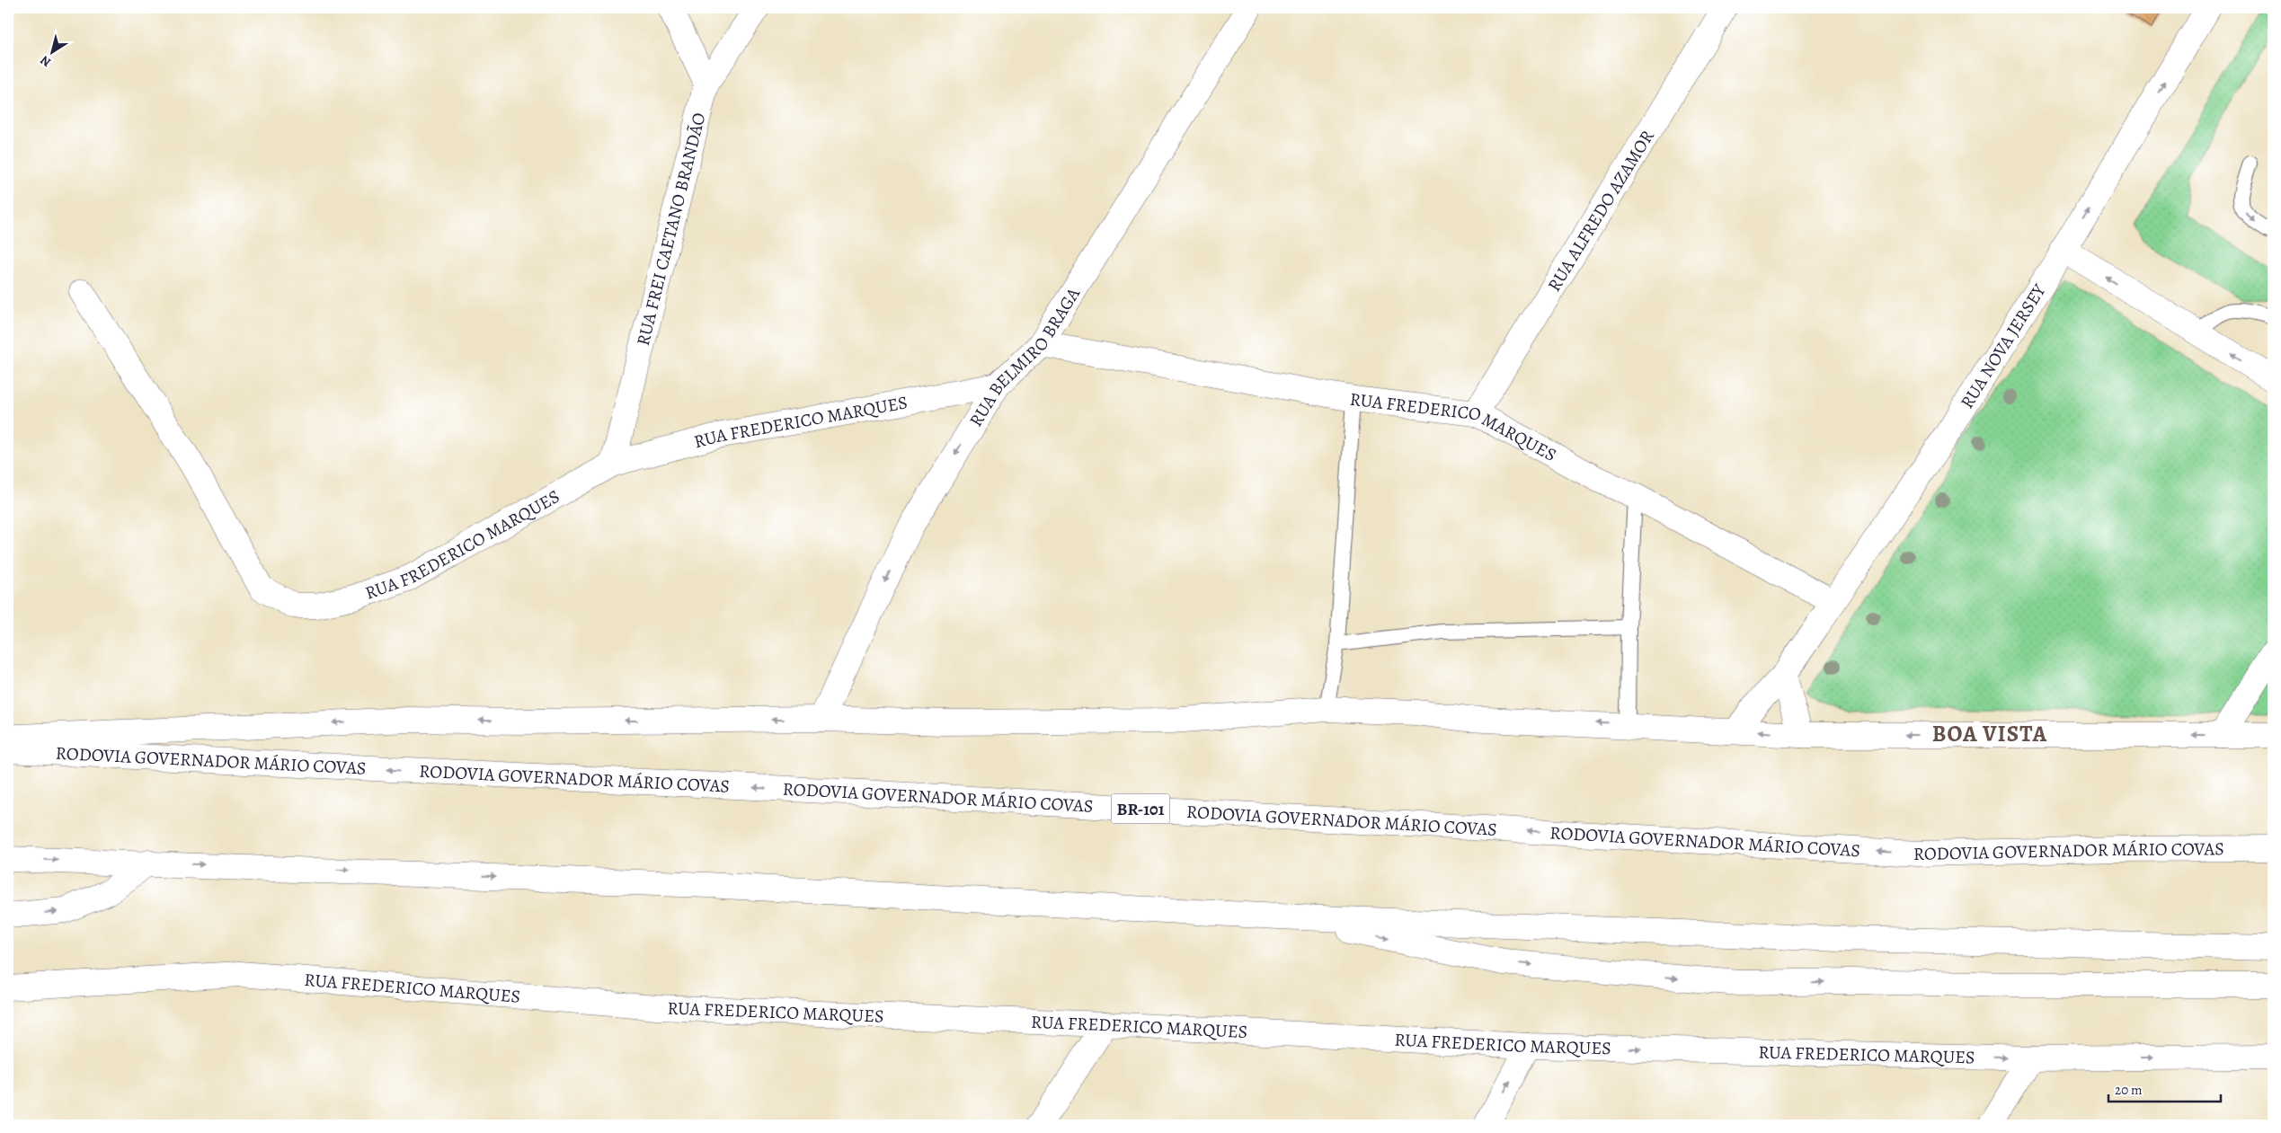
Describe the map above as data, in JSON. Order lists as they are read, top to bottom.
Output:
{
  "streets": {
    "main road": [
      "RUA ALFREDO AZAMOR",
      "RUA FREI CAETANO BRANDÃO",
      "RUA NOVA JERSEY",
      "RUA BELMIRO BRAGA",
      "RUA FREDERICO MARQUES",
      "RODOVIA GOVERNADOR MÁRIO COVAS",
      "BR-101"
    ]
  },
  "crossings": [
    ["RUA ALFREDO AZAMOR", "RUA FREDERICO MARQUES"],
    ["RUA FREI CAETANO BRANDÃO", "RUA FREDERICO MARQUES"],
    ["RUA NOVA JERSEY", "RUA FREDERICO MARQUES"],
    ["RUA BELMIRO BRAGA", "RUA FREDERICO MARQUES"]
  ],
  "one_way": ["RUA BELMIRO BRAGA"],
  "districts": ["BOA VISTA"],
  "scale_bar": "20 m",
  "north": "bottom left"
}
